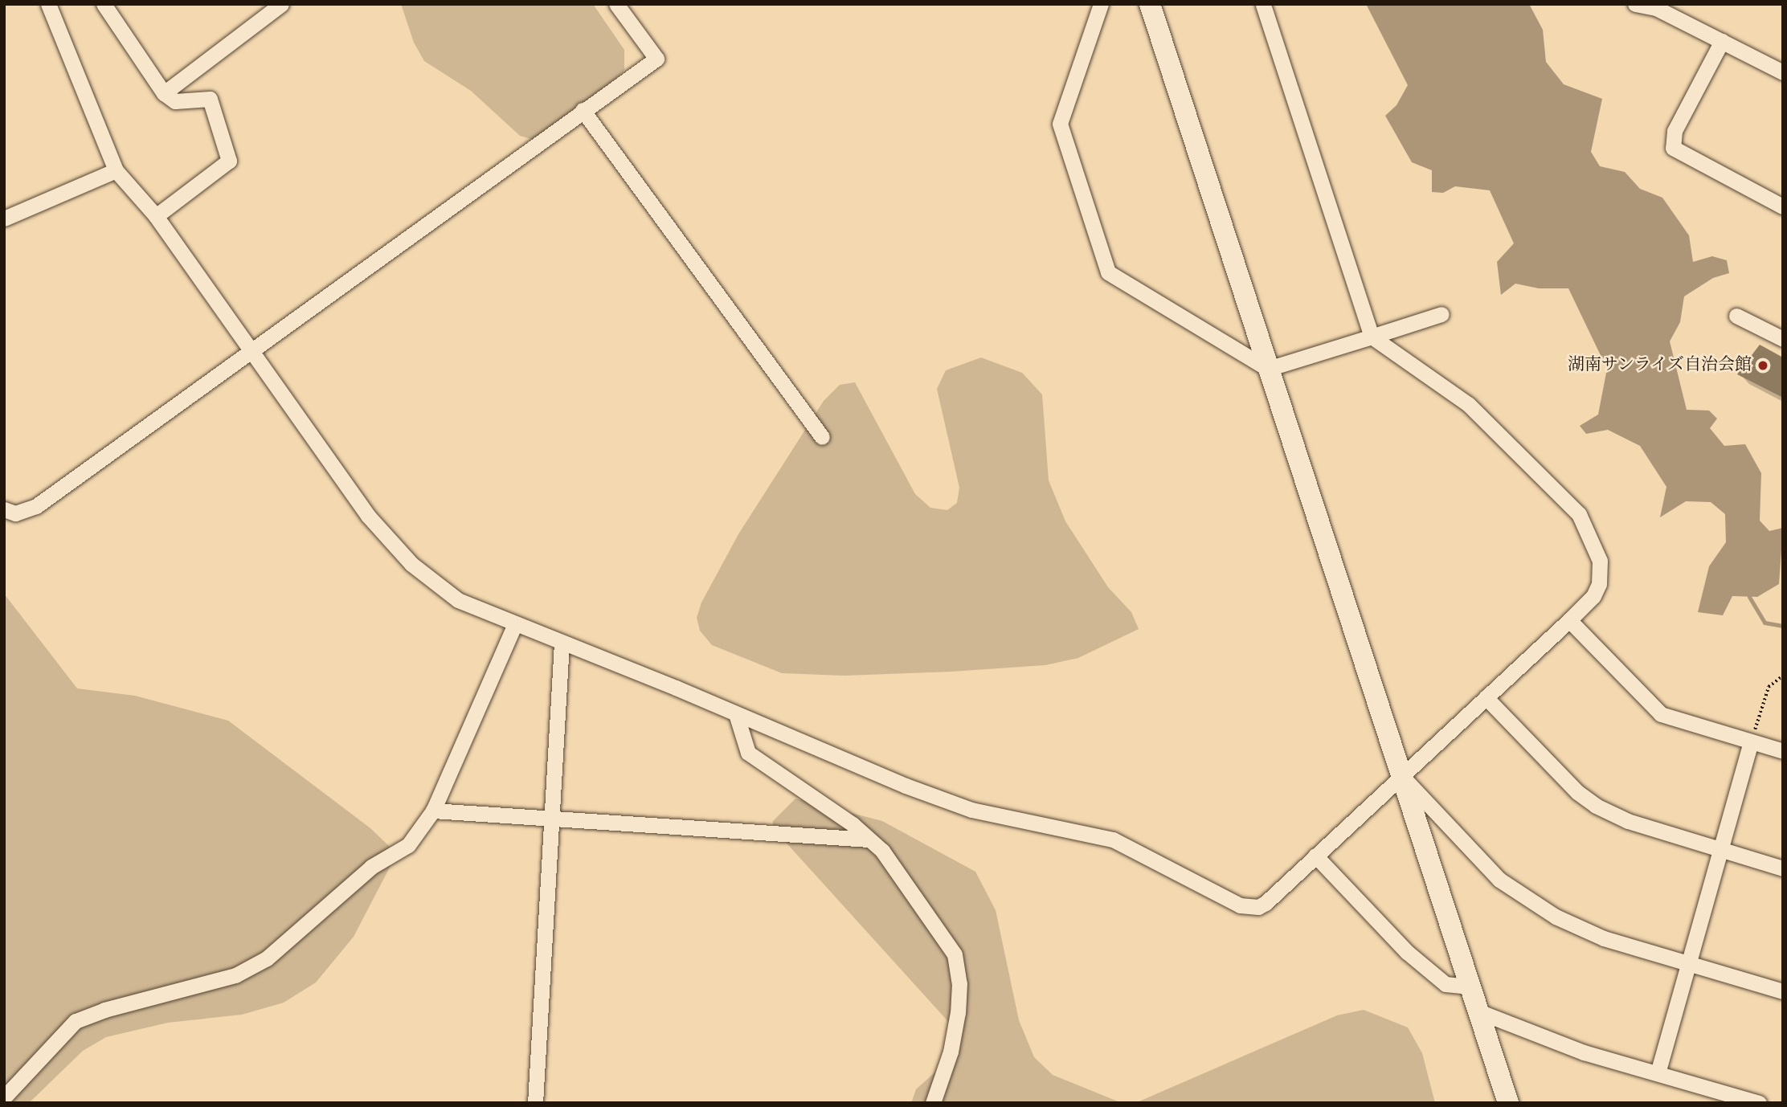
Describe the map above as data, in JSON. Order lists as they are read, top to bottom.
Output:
{
  "places": ["湖南サンライズ自治会館"]
}
